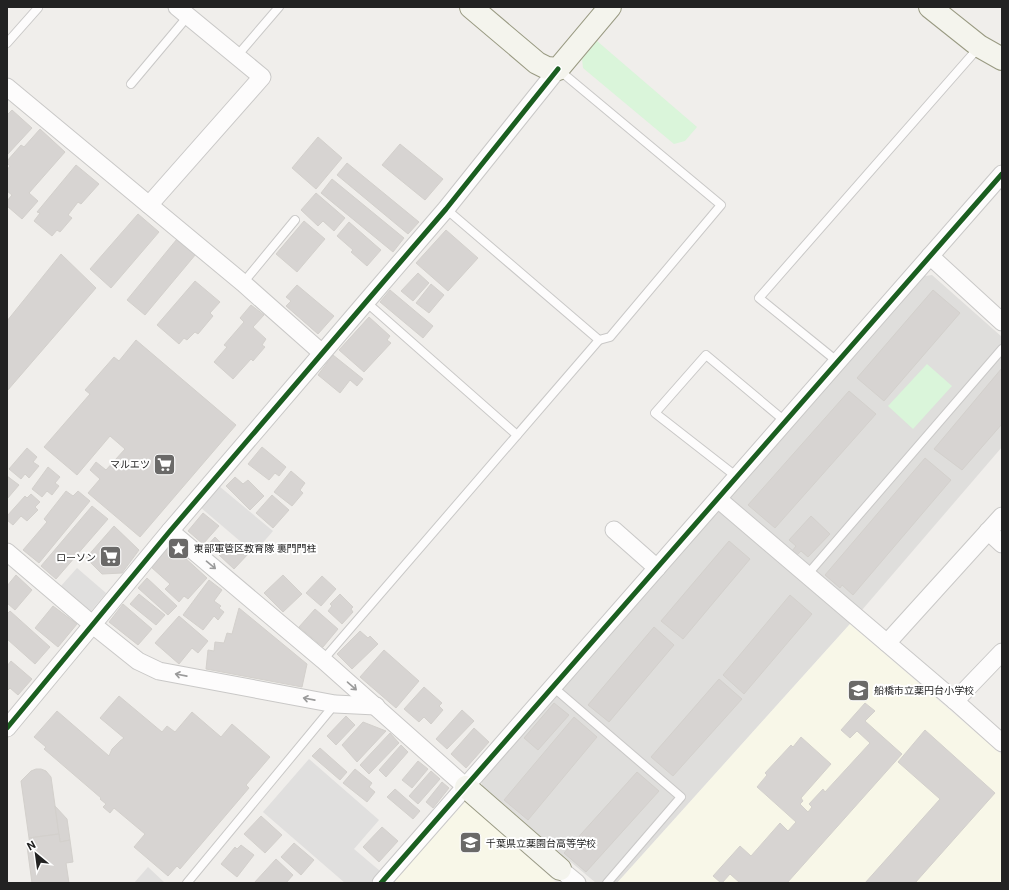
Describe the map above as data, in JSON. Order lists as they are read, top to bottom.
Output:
{
  "places": {
    "supermarket": ["マルエツ", "ローソン"],
    "place": ["東部軍管区教育隊 裏門門柱"],
    "school or university": ["船橋市立薬円台小学校", "千葉県立薬園台高等学校"]
  },
  "north": "top left"
}
